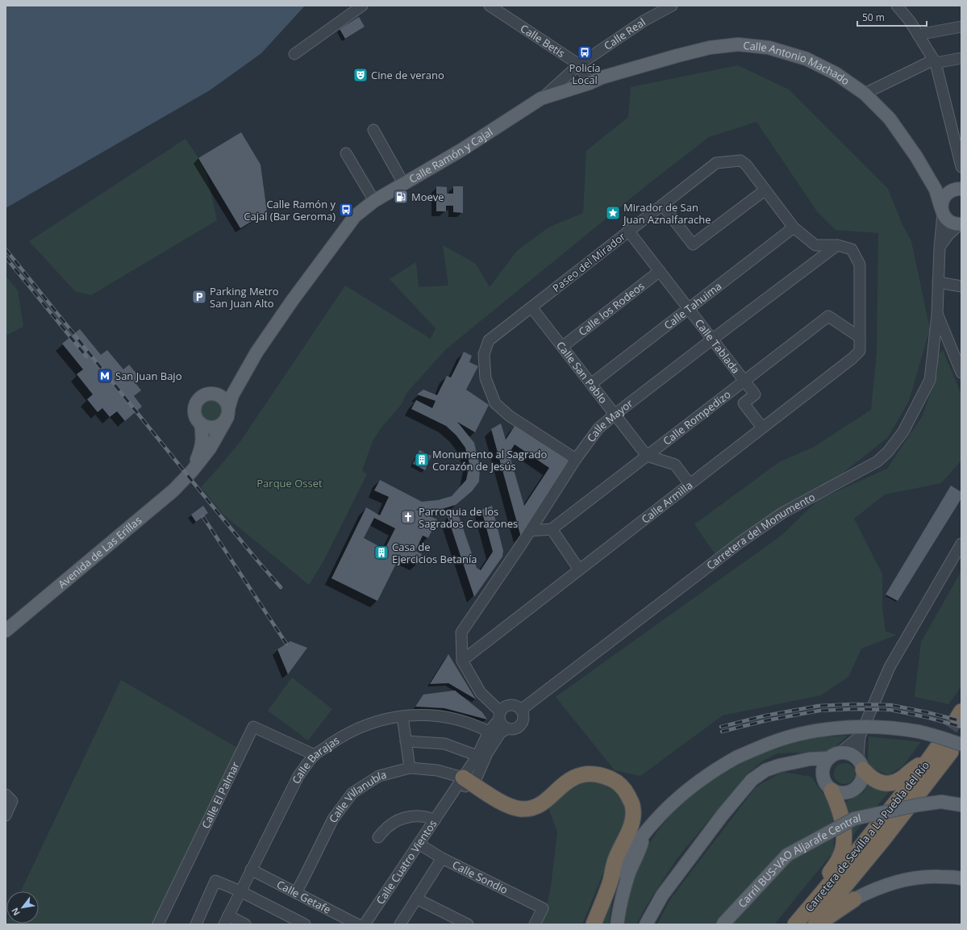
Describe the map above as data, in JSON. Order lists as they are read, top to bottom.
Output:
{
  "streets": {
    "highway": ["Carretera de Sevilla a La Puebla del Río"],
    "main road": [
      "Calle Antonio Machado",
      "Calle Ramón y Cajal",
      "Avenida de Las Erillas",
      "Carril BUS-VAO Aljarafe Central"
    ],
    "street": [
      "Calle Real",
      "Calle Betis",
      "Paseo del Mirador",
      "Calle Tahuima",
      "Calle los Rodeos",
      "Calle Tablada",
      "Calle San Pablo",
      "Calle Rompedizo",
      "Calle Mayor",
      "Calle Armilla",
      "Carretera del Monumento",
      "Calle Barajas",
      "Calle El Palmar",
      "Calle Villanubla",
      "Calle Cuatro Vientos",
      "Calle Sondio",
      "Calle Getafe"
    ]
  },
  "crossings": [
    ["Calle Real", "Calle Betis"],
    ["Calle Real", "Calle Antonio Machado"],
    ["Calle Real", "Calle Ramón y Cajal"],
    ["Calle Betis", "Calle Antonio Machado"],
    ["Calle Antonio Machado", "Calle Ramón y Cajal"],
    ["Calle Ramón y Cajal", "Avenida de Las Erillas"],
    ["Paseo del Mirador", "Calle Tahuima"],
    ["Paseo del Mirador", "Calle Tablada"],
    ["Paseo del Mirador", "Calle San Pablo"],
    ["Paseo del Mirador", "Calle Rompedizo"],
    ["Paseo del Mirador", "Calle Mayor"],
    ["Paseo del Mirador", "Calle Armilla"],
    ["Calle Tahuima", "Calle Tablada"],
    ["Calle Tahuima", "Calle San Pablo"],
    ["Calle los Rodeos", "Calle Tablada"],
    ["Calle los Rodeos", "Calle San Pablo"],
    ["Calle Tablada", "Calle Rompedizo"],
    ["Calle Tablada", "Calle Mayor"],
    ["Calle Tablada", "Calle Armilla"],
    ["Calle San Pablo", "Calle Rompedizo"],
    ["Calle San Pablo", "Calle Mayor"],
    ["Calle Rompedizo", "Calle Armilla"],
    ["Calle Mayor", "Calle Armilla"],
    ["Carretera del Monumento", "Calle Cuatro Vientos"],
    ["Calle Barajas", "Calle El Palmar"],
    ["Calle Barajas", "Calle Cuatro Vientos"],
    ["Calle Barajas", "Calle Getafe"],
    ["Calle Villanubla", "Calle Cuatro Vientos"],
    ["Calle Villanubla", "Calle Getafe"],
    ["Calle Cuatro Vientos", "Calle Sondio"]
  ],
  "parks": ["Parque Osset"],
  "places": {
    "bus stop": ["Policía Local", "Calle Ramón y Cajal (Bar Geroma)"],
    "theatre": ["Cine de verano"],
    "fuel station": ["Moeve"],
    "place": ["Mirador de San Juan Aznalfarache"],
    "parking": ["Parking Metro San Juan Alto"],
    "metro station": ["San Juan Bajo"],
    "building": ["Monumento al Sagrado Corazón de Jesús", "Casa de Ejercicios Betanía"],
    "church": ["Parroquia de los Sagrados Corazones"]
  },
  "scale_bar": "50 m",
  "north": "bottom left"
}
